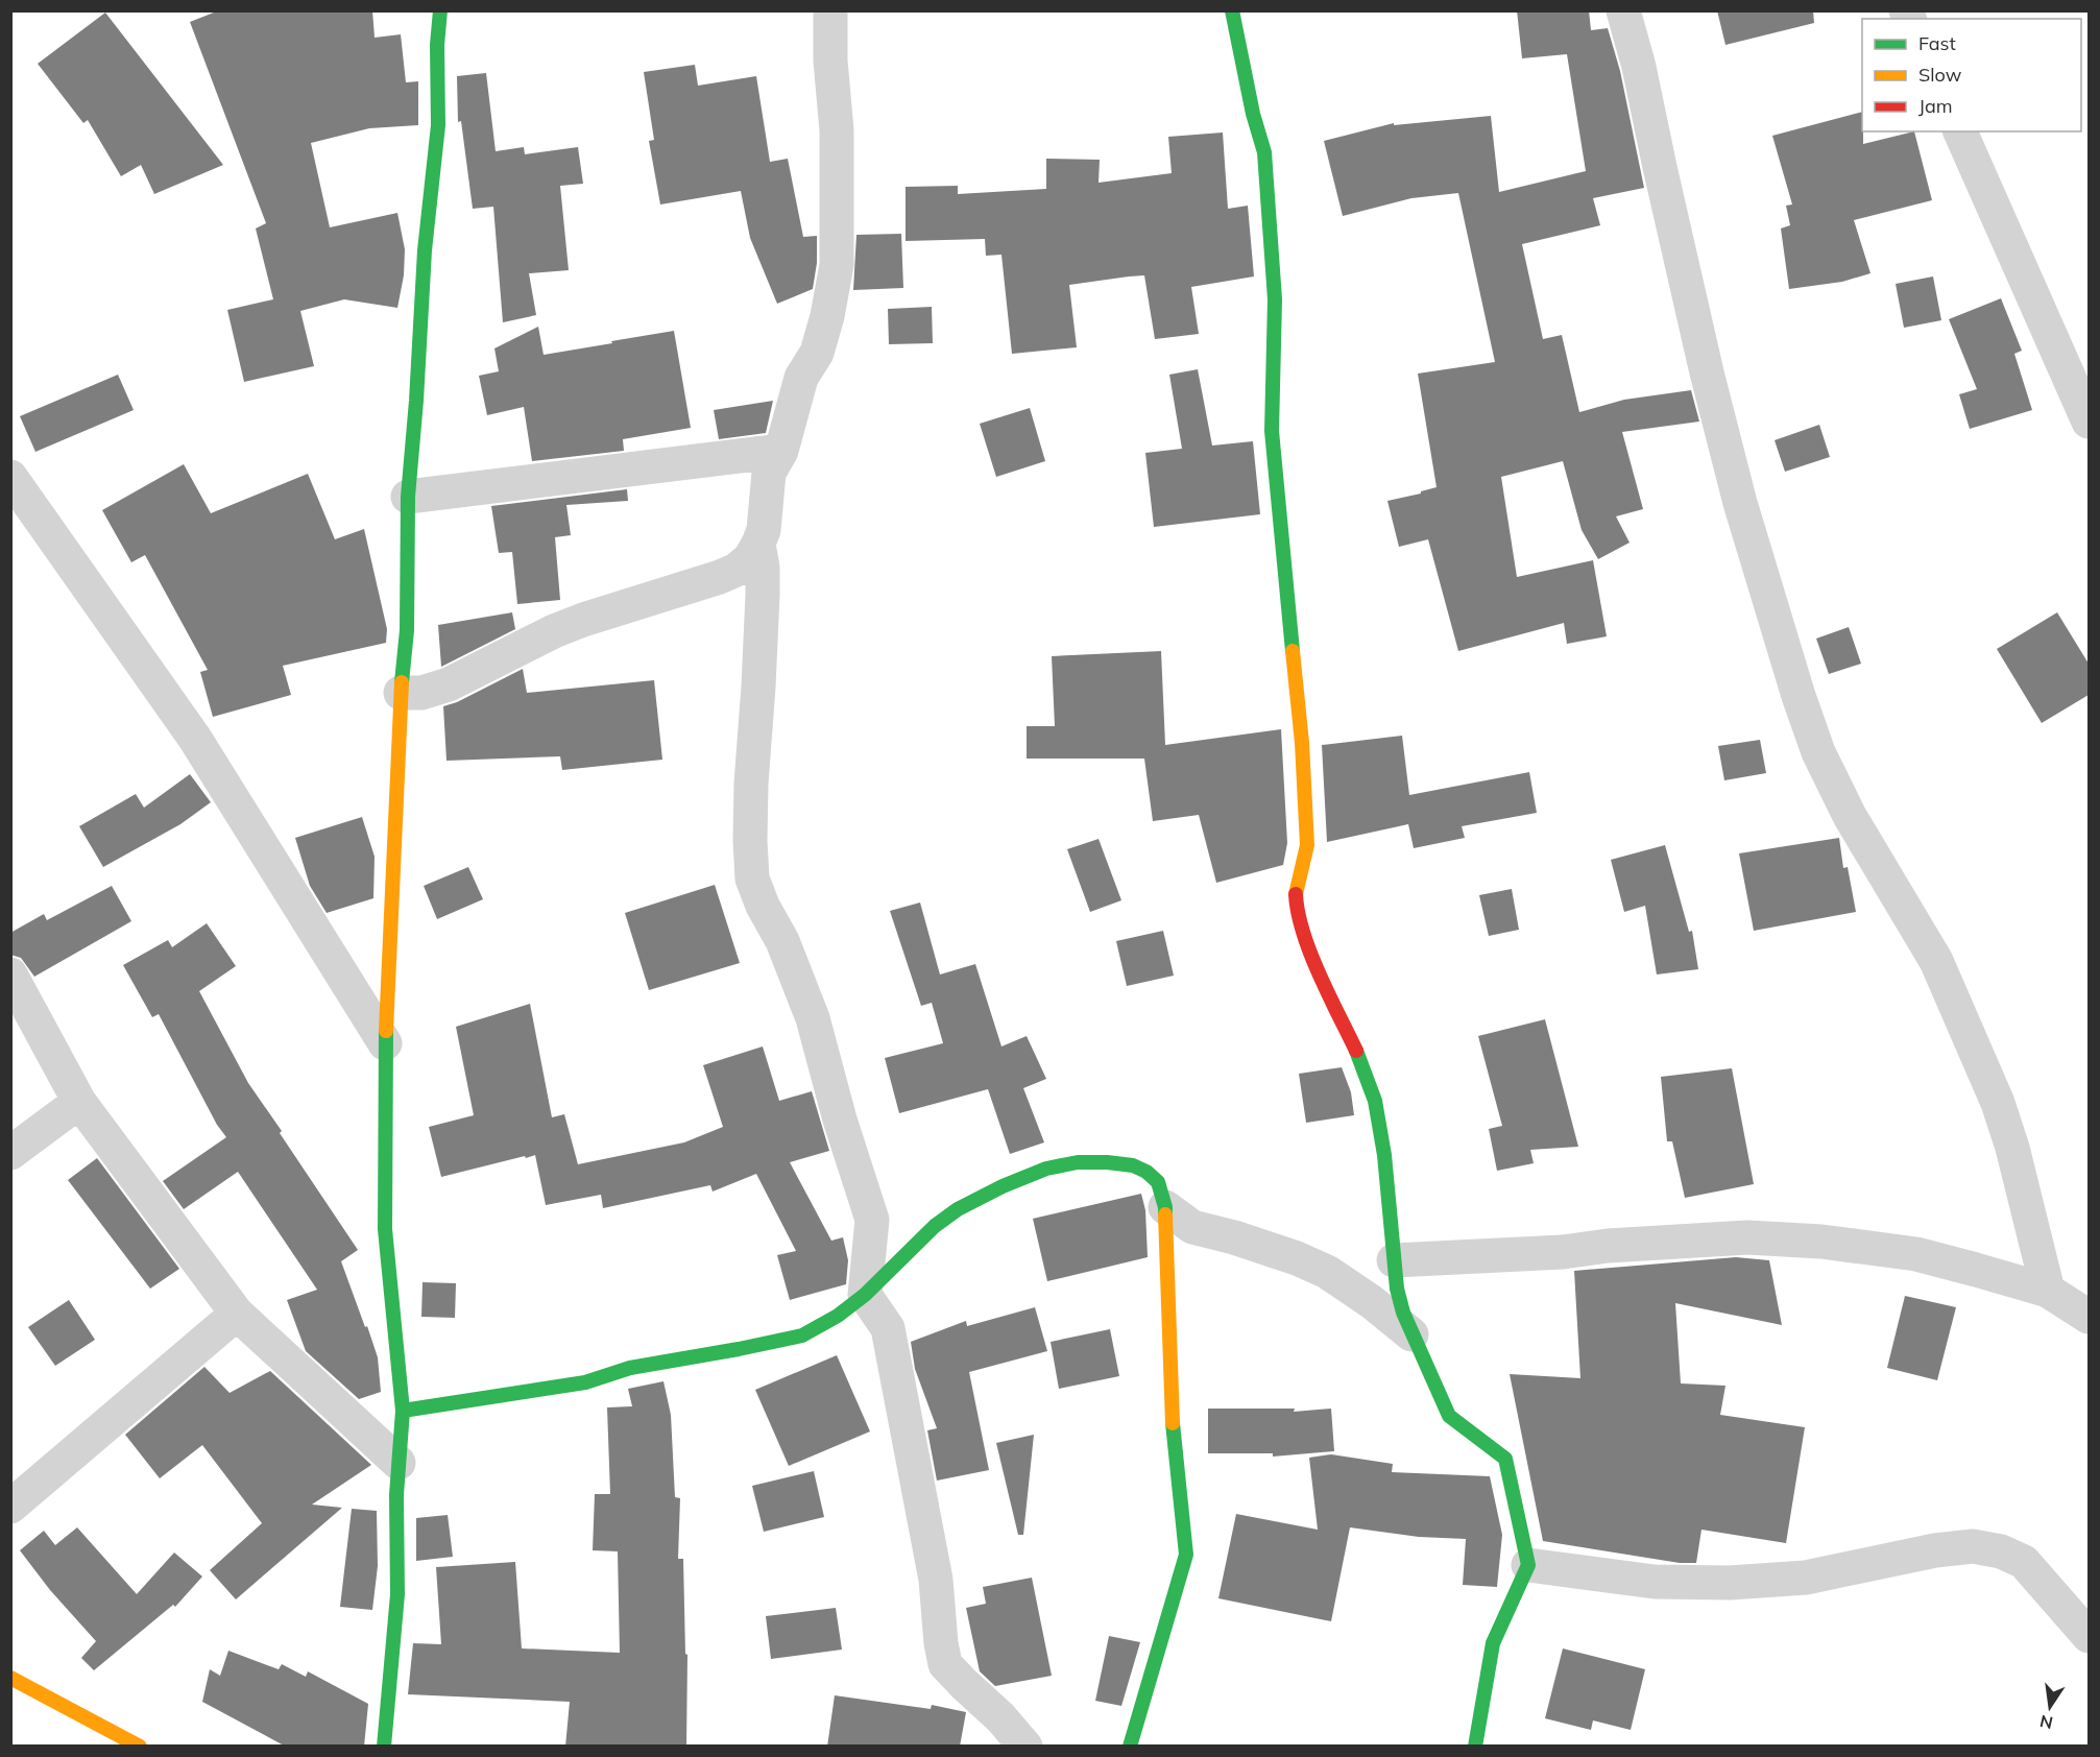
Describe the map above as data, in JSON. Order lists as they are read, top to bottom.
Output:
{
  "legend": ["Fast", "Slow", "Jam"],
  "north": "bottom"
}
